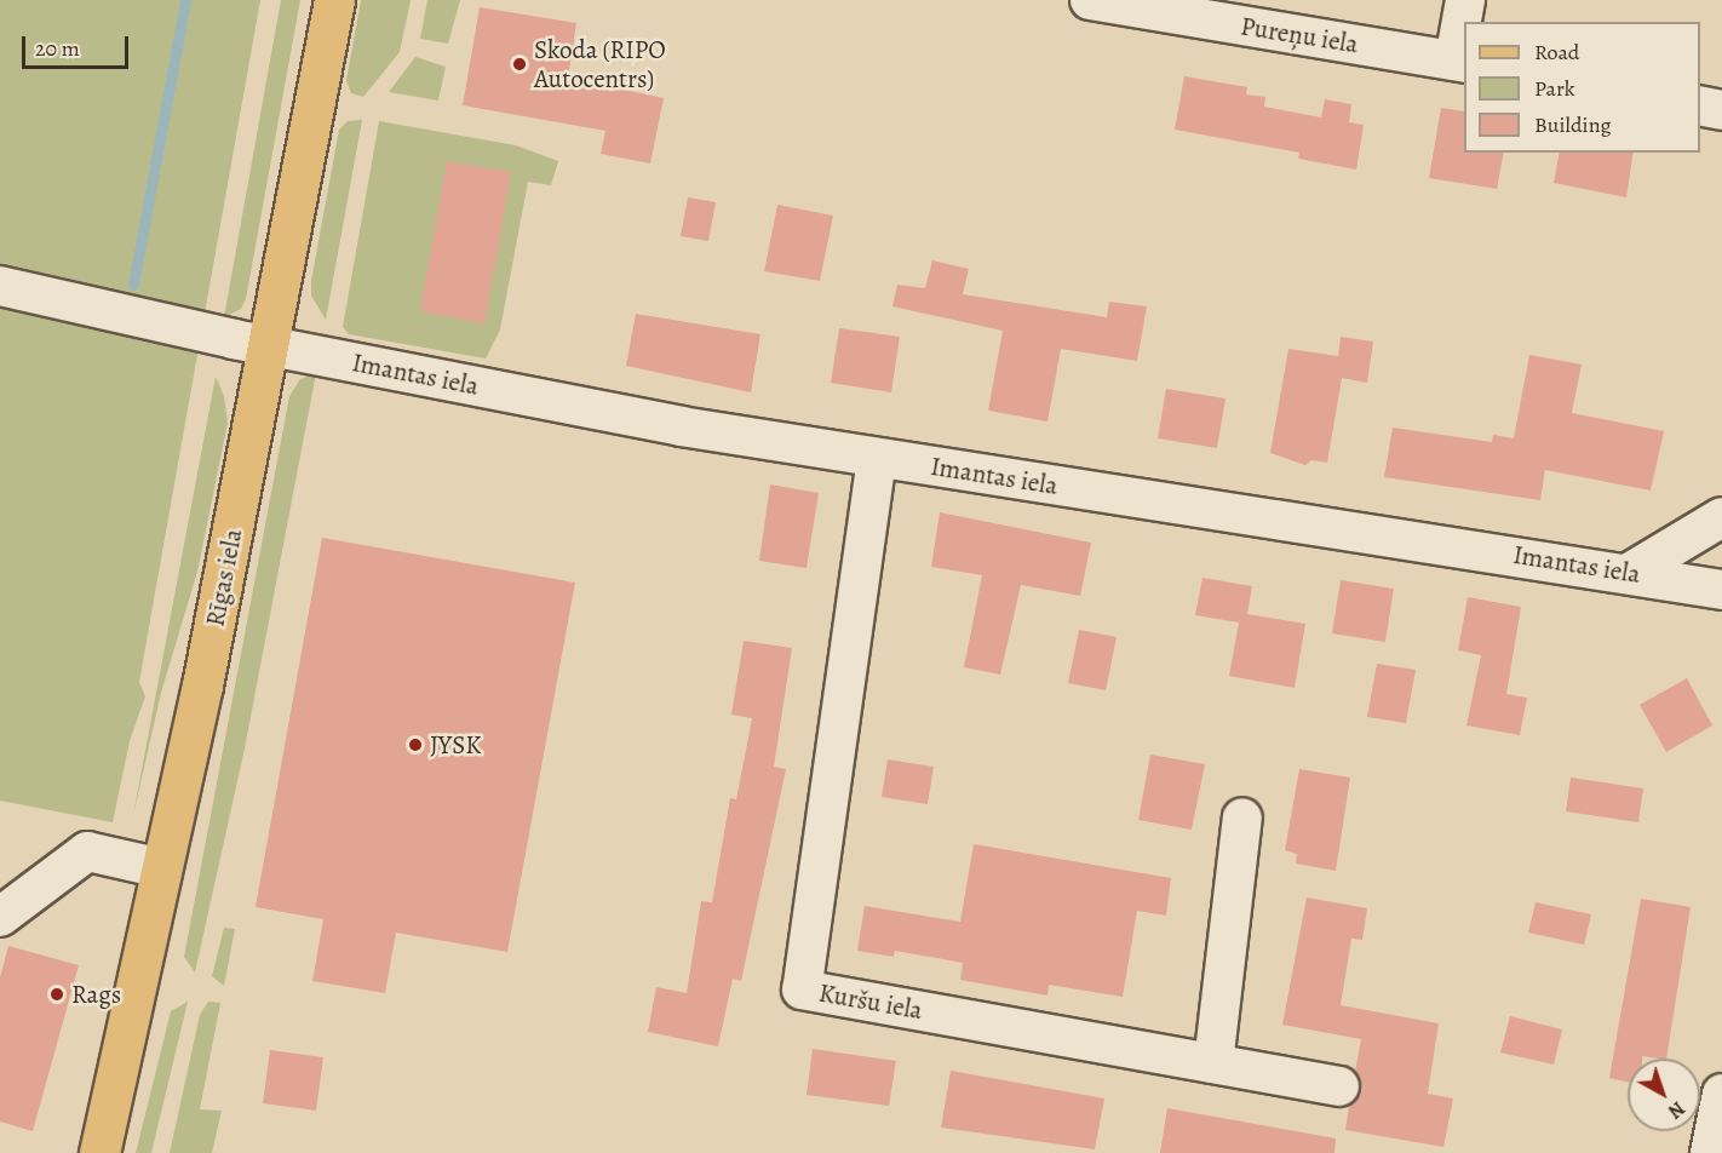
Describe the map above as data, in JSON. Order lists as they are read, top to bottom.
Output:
{
  "streets": {
    "main road": ["Rīgas iela"],
    "street": ["Pureņu iela", "Imantas iela", "Kuršu iela"]
  },
  "crossings": [
    ["Imantas iela", "Rīgas iela"],
    ["Imantas iela", "Kuršu iela"]
  ],
  "places": ["Skoda (RIPO Autocentrs)", "JYSK", "Rags"],
  "legend": ["Road", "Park", "Building"],
  "scale_bar": "20 m",
  "north": "bottom right"
}
